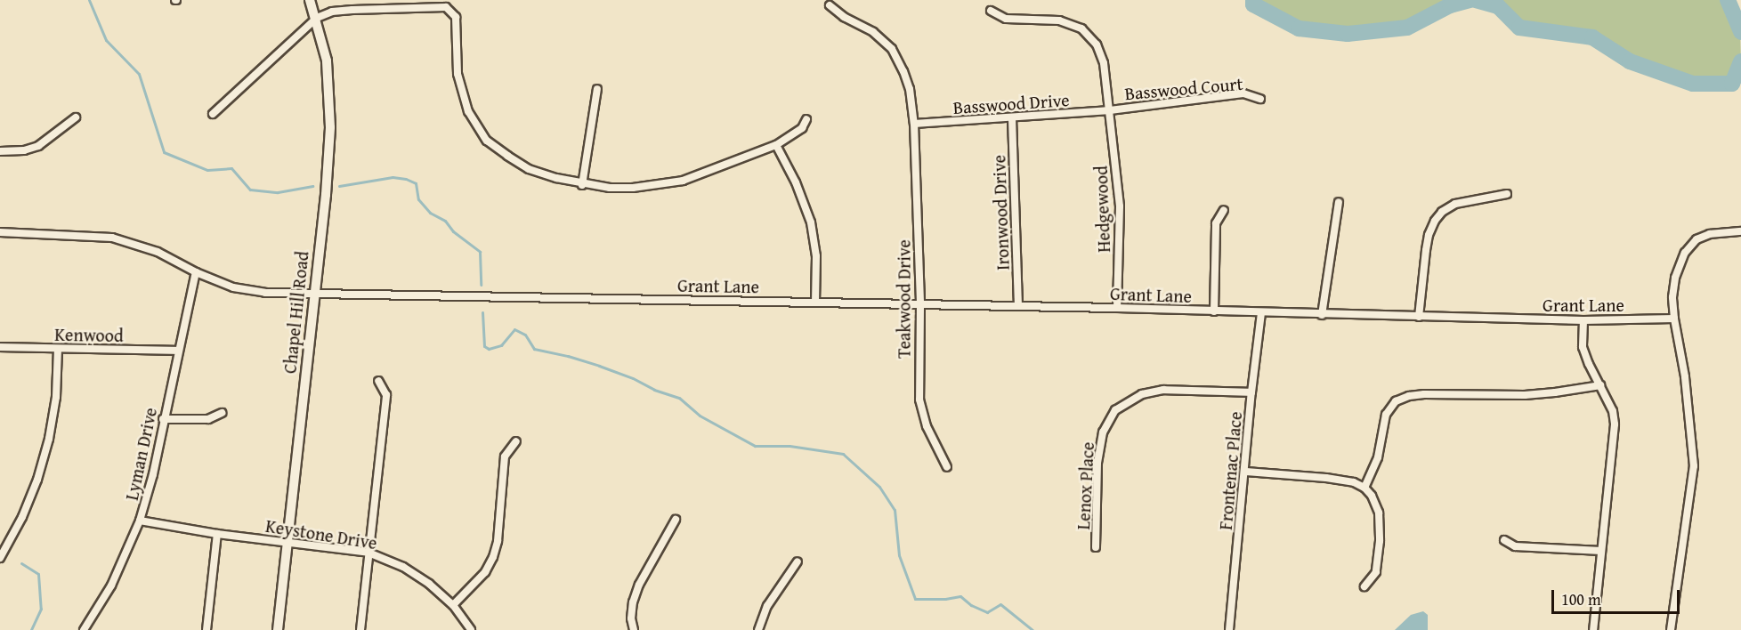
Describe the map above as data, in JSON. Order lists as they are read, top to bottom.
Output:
{
  "streets": {
    "street": [
      "Basswood Court",
      "Basswood Drive",
      "Hedgewood",
      "Ironwood Drive",
      "Grant Lane",
      "Teakwood Drive",
      "Chapel Hill Road",
      "Kenwood",
      "Lyman Drive",
      "Frontenac Place",
      "Lenox Place",
      "Keystone Drive"
    ]
  },
  "crossings": [
    ["Basswood Court", "Basswood Drive"],
    ["Basswood Court", "Hedgewood"],
    ["Basswood Drive", "Hedgewood"],
    ["Basswood Drive", "Ironwood Drive"],
    ["Basswood Drive", "Teakwood Drive"],
    ["Hedgewood", "Grant Lane"],
    ["Ironwood Drive", "Grant Lane"],
    ["Grant Lane", "Teakwood Drive"],
    ["Grant Lane", "Chapel Hill Road"],
    ["Grant Lane", "Lyman Drive"],
    ["Grant Lane", "Frontenac Place"],
    ["Chapel Hill Road", "Keystone Drive"],
    ["Kenwood", "Lyman Drive"],
    ["Lyman Drive", "Keystone Drive"],
    ["Frontenac Place", "Lenox Place"]
  ],
  "scale_bar": "100 m"
}
